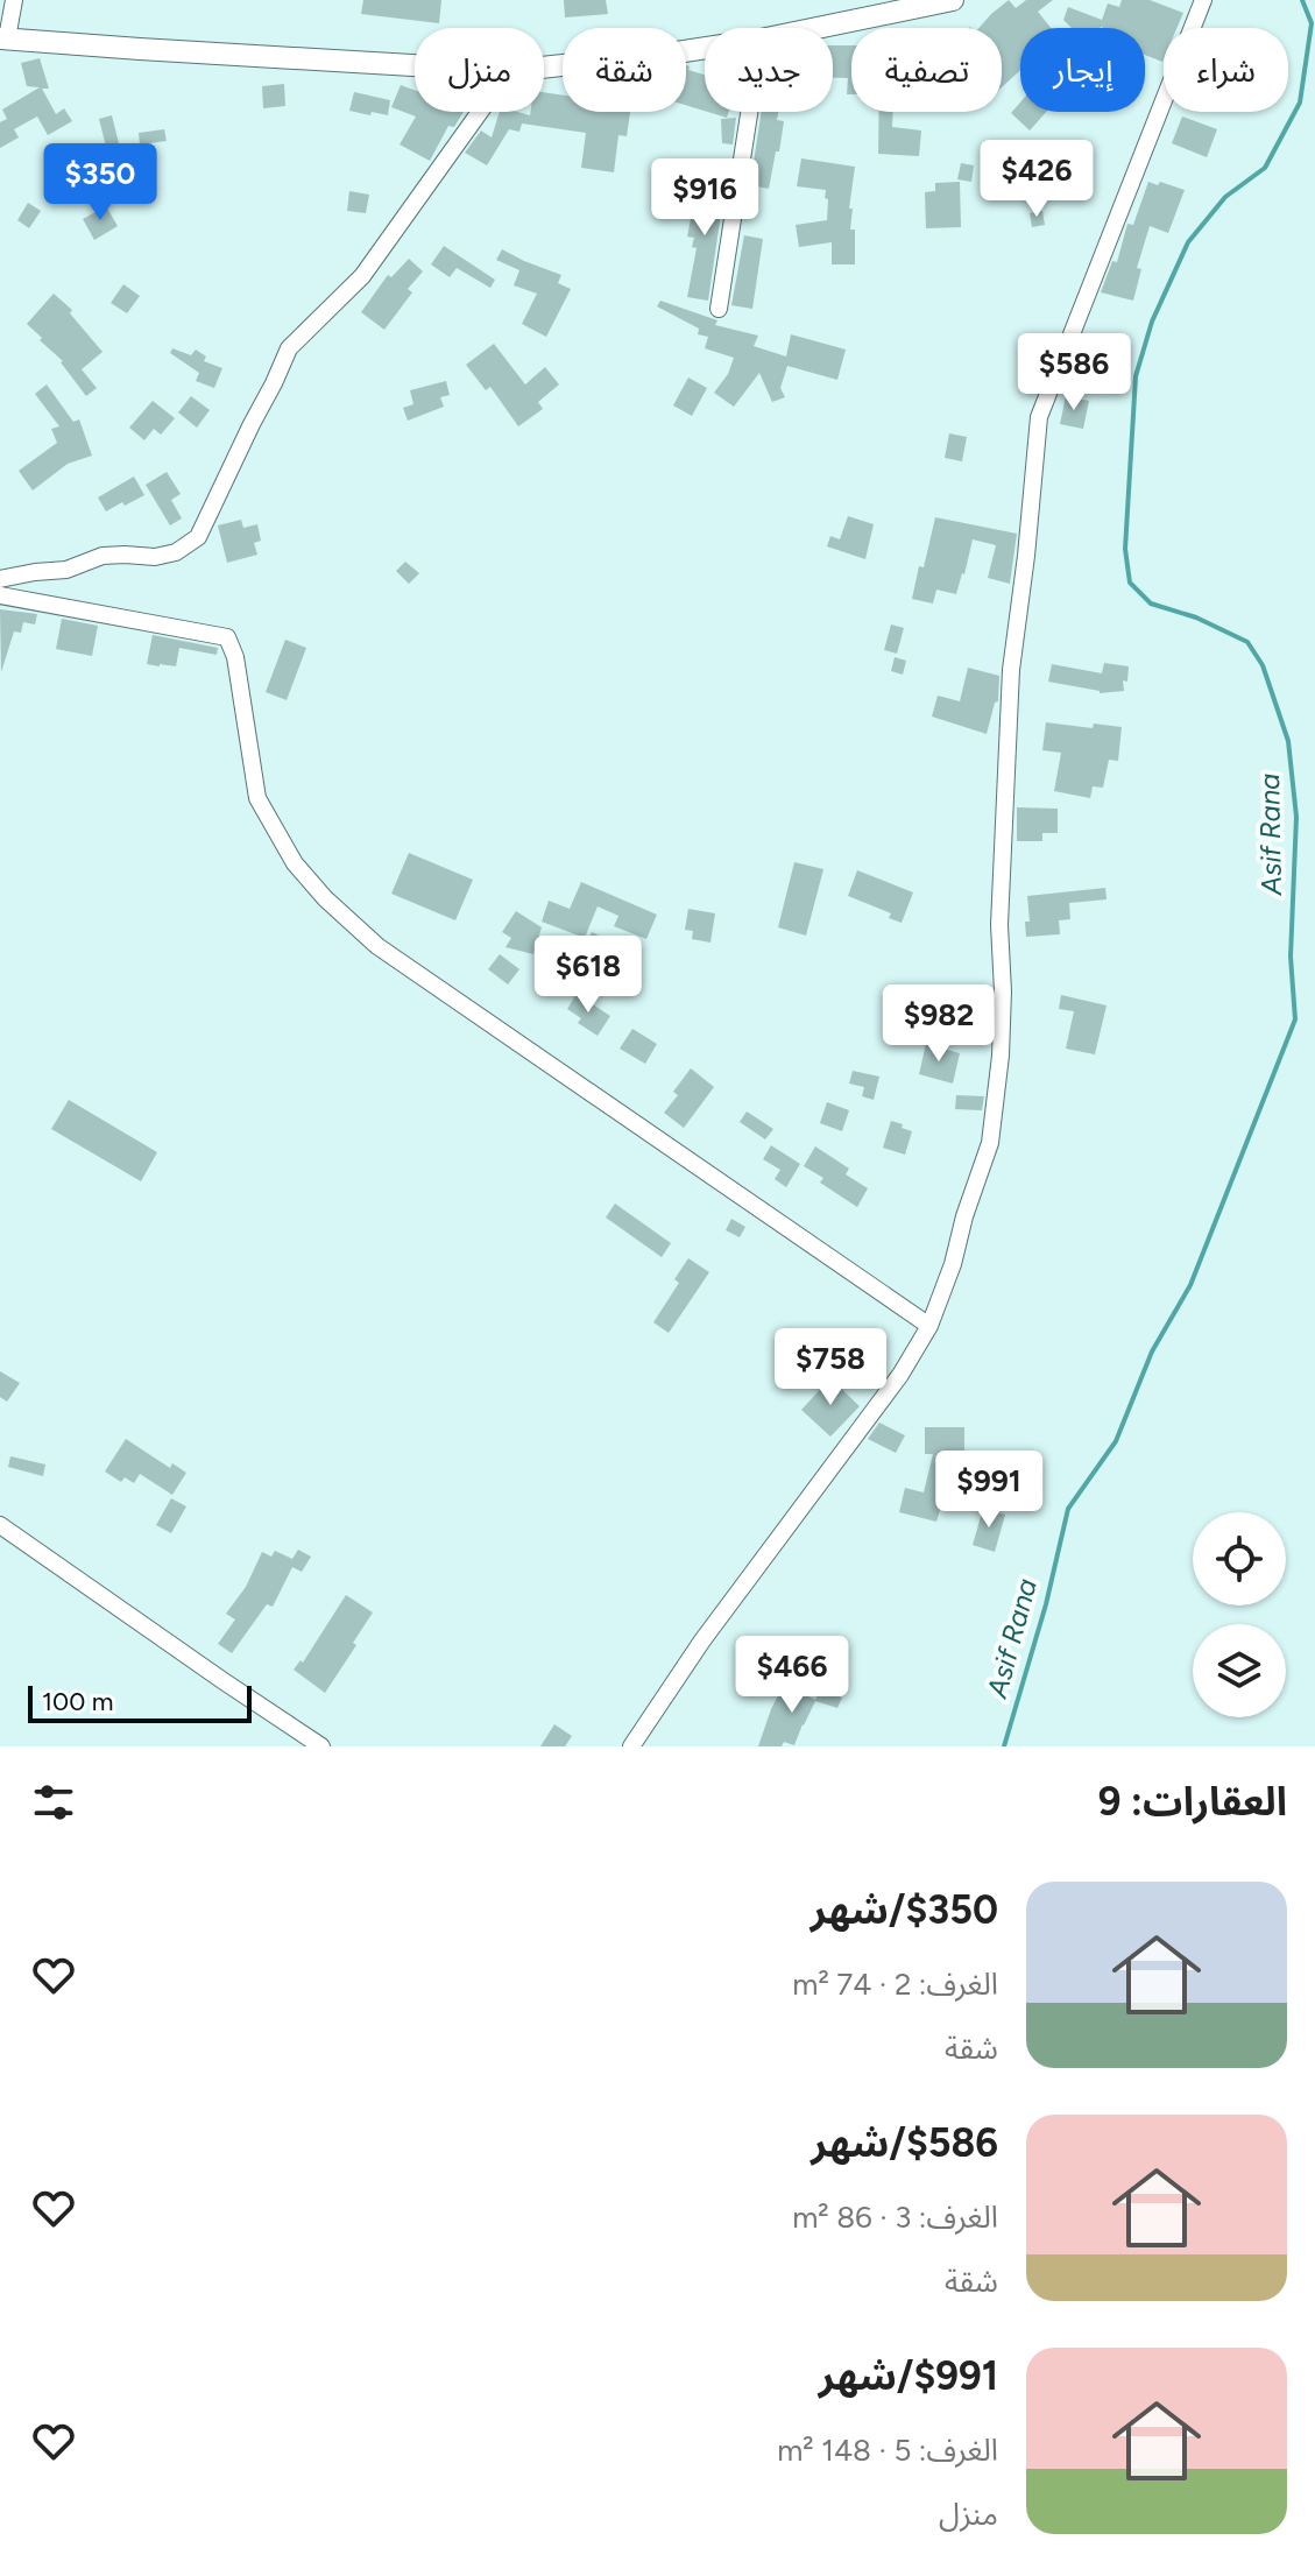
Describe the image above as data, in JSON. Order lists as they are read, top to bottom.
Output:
{
  "water": ["Asif Rana"],
  "scale_bar": "100 m",
  "page": {
    "chip": [
      "شراء",
      "إيجار",
      "تصفية",
      "جديد",
      "شقة",
      "منزل"
    ],
    "price": [
      "$426",
      "$350",
      "$916",
      "$586",
      "$618",
      "$982",
      "$758",
      "$991",
      "$466"
    ],
    "scale": "100 m",
    "heading": "العقارات: 9",
    "list": [
      {
        "name": "$350/شهر",
        "note": "الغرف: 2 · 74 m² · شقة"
      },
      {
        "name": "$586/شهر",
        "note": "الغرف: 3 · 86 m² · شقة"
      },
      {
        "name": "$991/شهر",
        "note": "الغرف: 5 · 148 m² · منزل"
      }
    ]
  }
}
